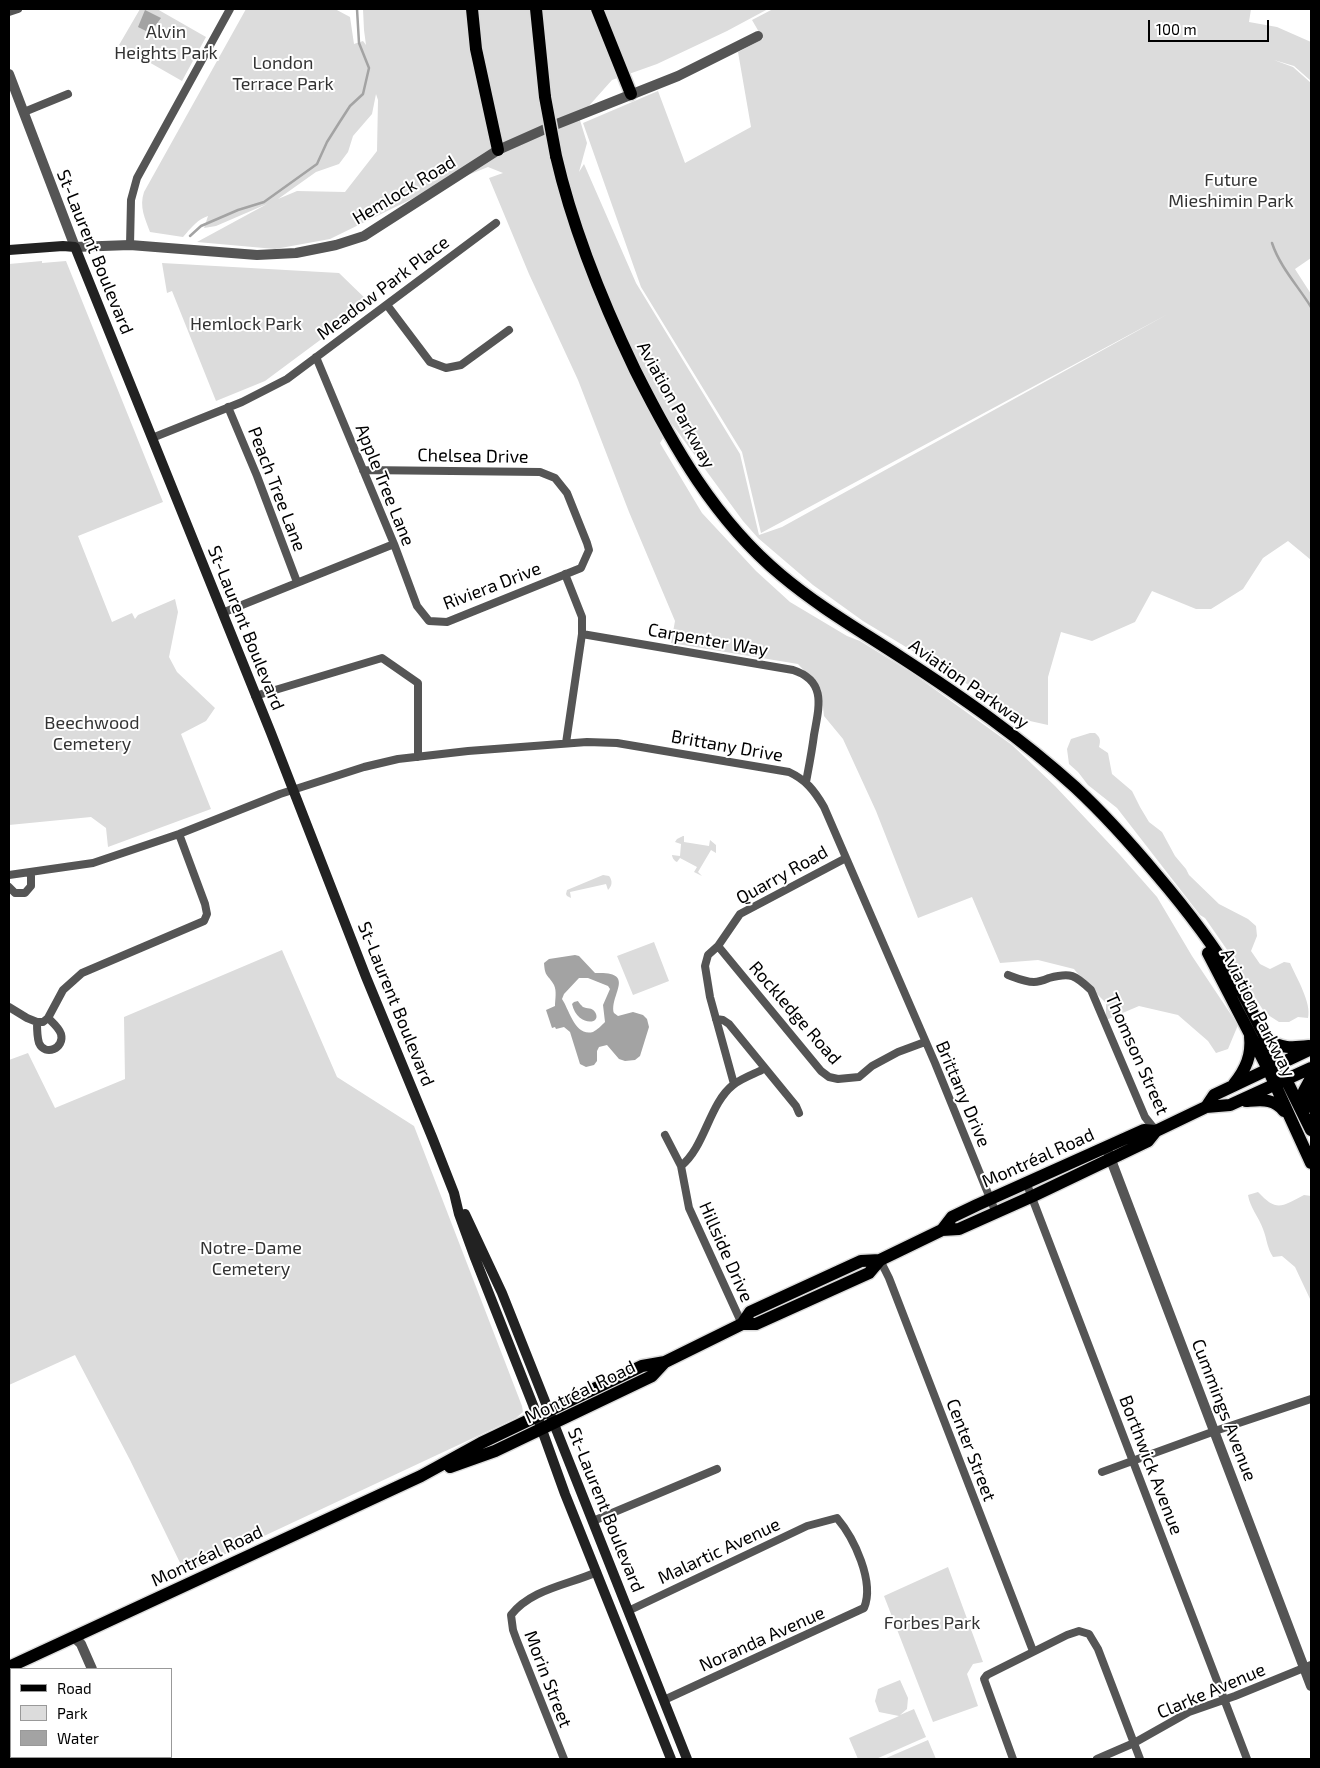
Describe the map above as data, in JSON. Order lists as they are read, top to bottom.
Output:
{
  "streets": {
    "main road": [
      "Hemlock Road",
      "St-Laurent Boulevard",
      "Aviation Parkway",
      "Montréal Road"
    ],
    "street": [
      "Meadow Park Place",
      "Chelsea Drive",
      "Apple Tree Lane",
      "Peach Tree Lane",
      "Riviera Drive",
      "Carpenter Way",
      "Brittany Drive",
      "Quarry Road",
      "Rockledge Road",
      "Thomson Street",
      "Hillside Drive",
      "Cummings Avenue",
      "Center Street",
      "Borthwick Avenue",
      "Malartic Avenue",
      "Noranda Avenue",
      "Morin Street",
      "Clarke Avenue"
    ]
  },
  "crossings": [
    ["Hemlock Road", "St-Laurent Boulevard"],
    ["St-Laurent Boulevard", "Meadow Park Place"],
    ["St-Laurent Boulevard", "Brittany Drive"],
    ["St-Laurent Boulevard", "Montréal Road"],
    ["St-Laurent Boulevard", "Malartic Avenue"],
    ["St-Laurent Boulevard", "Noranda Avenue"],
    ["St-Laurent Boulevard", "Morin Street"],
    ["Meadow Park Place", "Apple Tree Lane"],
    ["Meadow Park Place", "Peach Tree Lane"],
    ["Aviation Parkway", "Montréal Road"],
    ["Chelsea Drive", "Apple Tree Lane"],
    ["Chelsea Drive", "Riviera Drive"],
    ["Apple Tree Lane", "Riviera Drive"],
    ["Carpenter Way", "Brittany Drive"],
    ["Brittany Drive", "Quarry Road"],
    ["Brittany Drive", "Rockledge Road"],
    ["Brittany Drive", "Montréal Road"],
    ["Quarry Road", "Rockledge Road"],
    ["Thomson Street", "Montréal Road"],
    ["Montréal Road", "Hillside Drive"],
    ["Montréal Road", "Cummings Avenue"],
    ["Montréal Road", "Center Street"],
    ["Montréal Road", "Borthwick Avenue"],
    ["Cummings Avenue", "Clarke Avenue"],
    ["Borthwick Avenue", "Clarke Avenue"],
    ["Malartic Avenue", "Noranda Avenue"]
  ],
  "parks": [
    "Alvin Heights Park",
    "London Terrace Park",
    "Future Mieshimin Park",
    "Hemlock Park",
    "Beechwood Cemetery",
    "Notre-Dame Cemetery",
    "Forbes Park"
  ],
  "legend": ["Road", "Park", "Water"],
  "scale_bar": "100 m"
}
